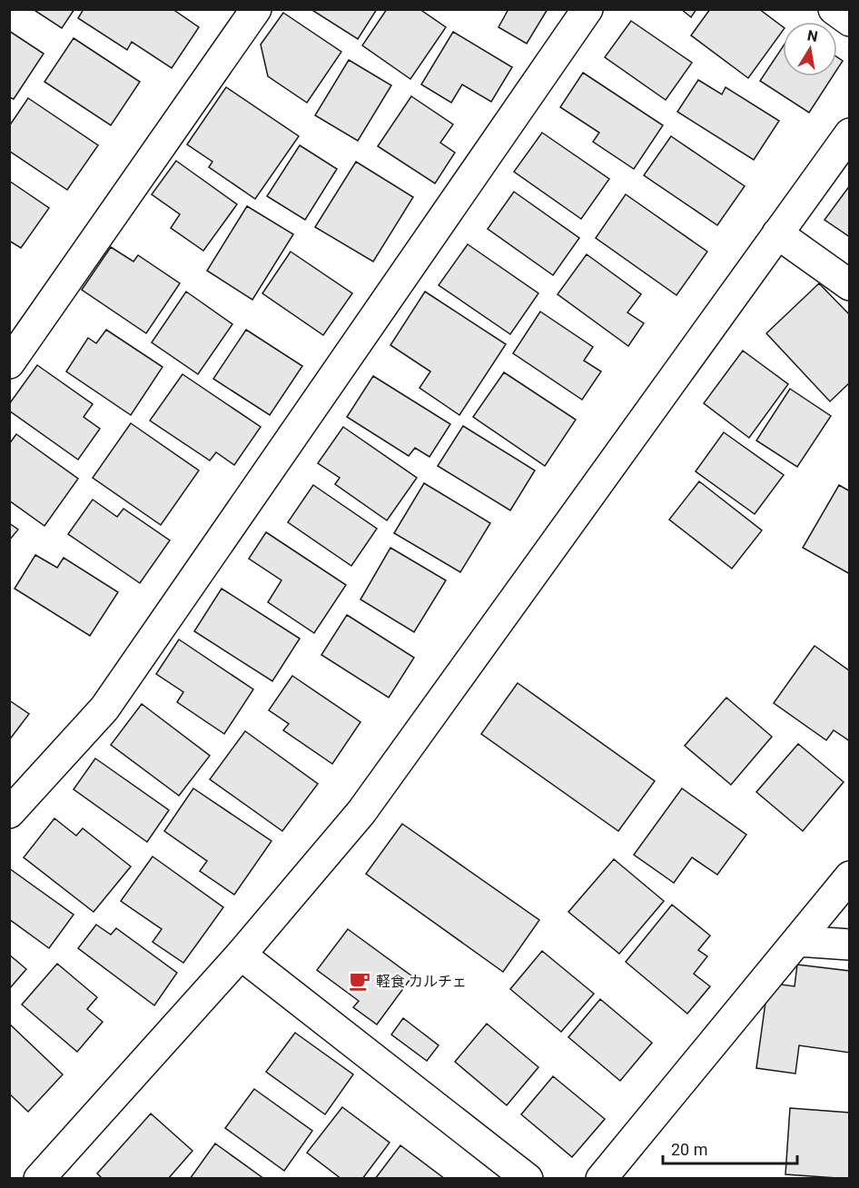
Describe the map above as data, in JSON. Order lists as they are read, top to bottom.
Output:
{
  "places": {
    "cafe": ["軽食 カルチェ"]
  },
  "scale_bar": "20 m",
  "north": "top"
}
